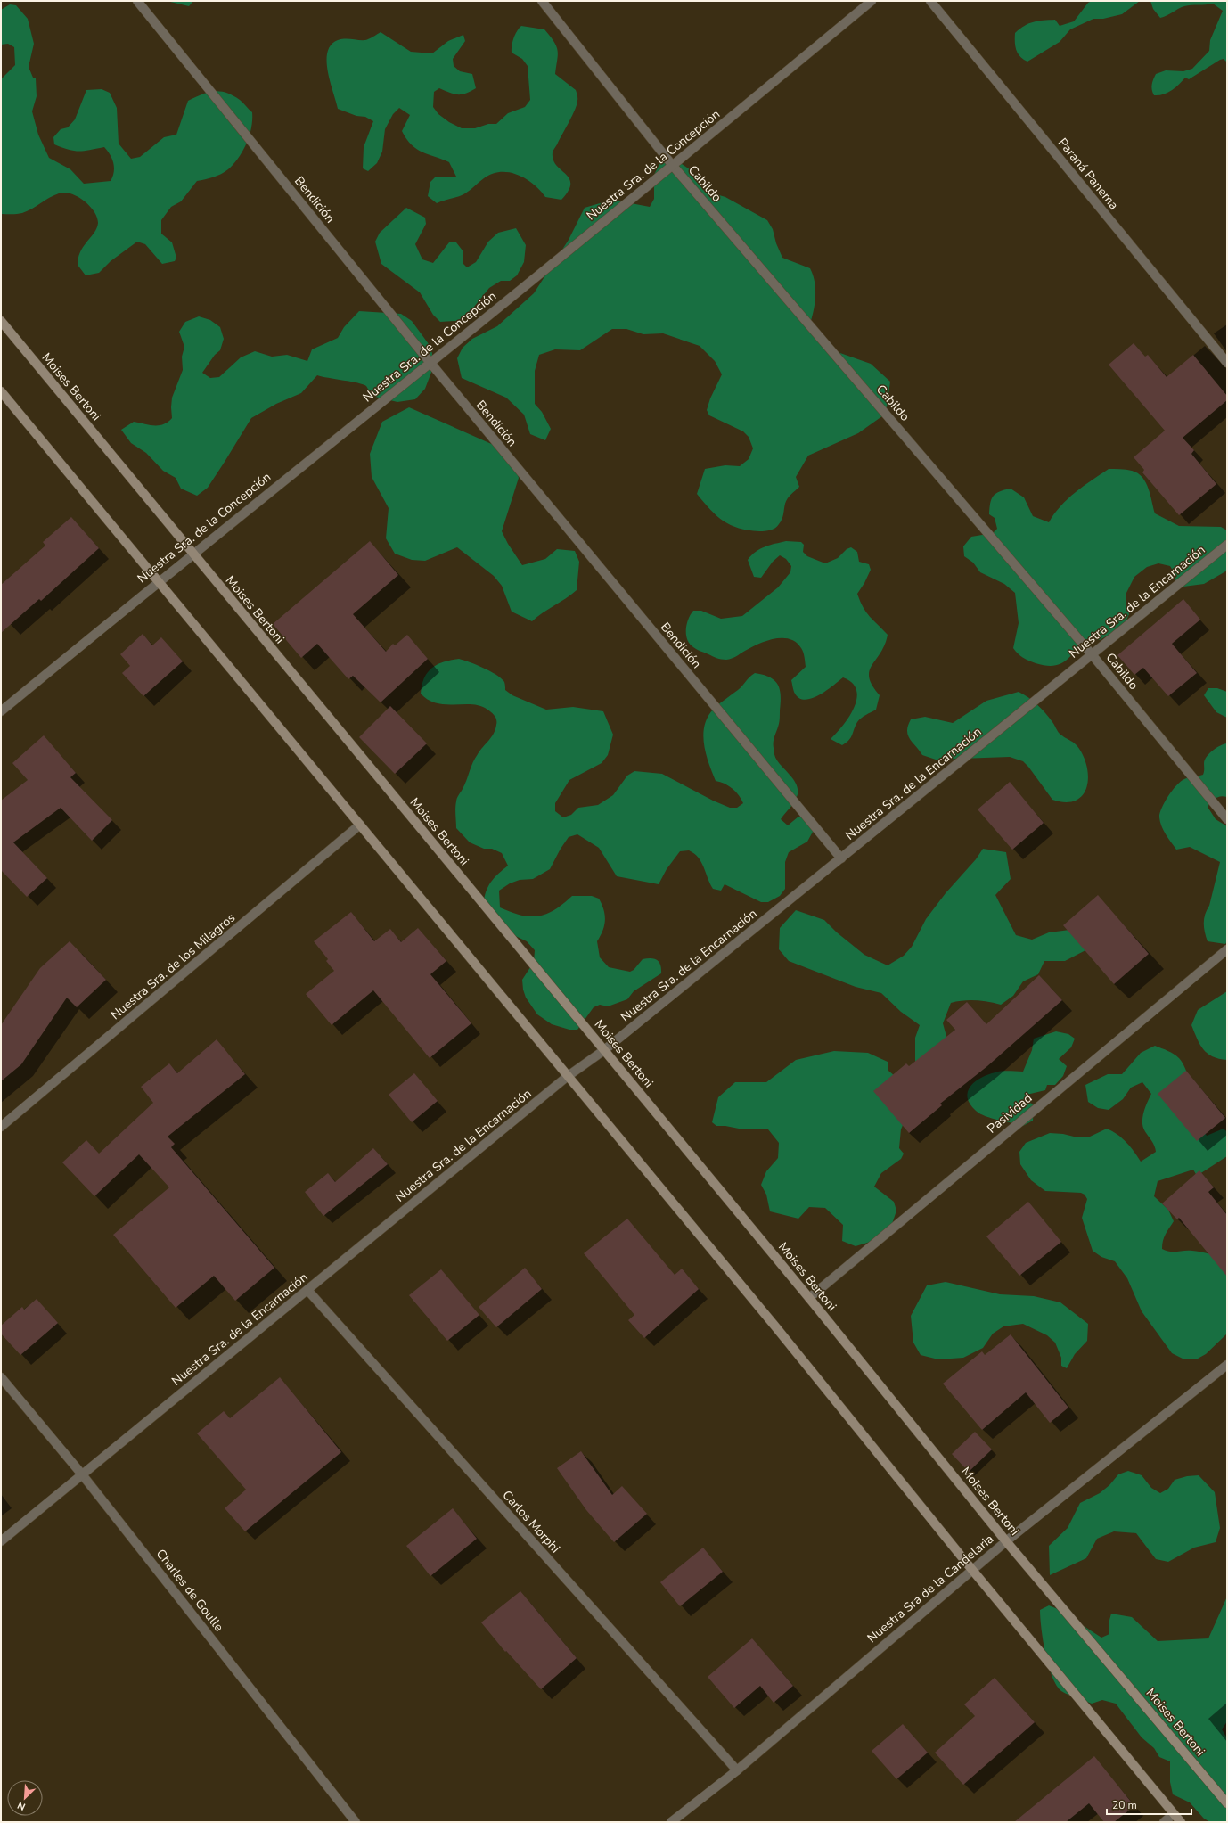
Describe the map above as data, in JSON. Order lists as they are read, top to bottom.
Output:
{
  "streets": {
    "street": [
      "Nuestra Sra. de la Concepción",
      "Paraná Panema",
      "Cabildo",
      "Bendición",
      "Moises Bertoni",
      "Nuestra Sra. de la Encarnación",
      "Nuestra Sra. de los Milagros",
      "Pasividad",
      "Carlos Morphi",
      "Nuestra Sra de la Candelaria",
      "Charles de Goulle"
    ]
  },
  "crossings": [
    ["Nuestra Sra. de la Concepción", "Cabildo"],
    ["Nuestra Sra. de la Concepción", "Bendición"],
    ["Nuestra Sra. de la Concepción", "Moises Bertoni"],
    ["Cabildo", "Nuestra Sra. de la Encarnación"],
    ["Bendición", "Nuestra Sra. de la Encarnación"],
    ["Moises Bertoni", "Nuestra Sra. de la Encarnación"],
    ["Moises Bertoni", "Pasividad"],
    ["Moises Bertoni", "Nuestra Sra de la Candelaria"],
    ["Nuestra Sra. de la Encarnación", "Carlos Morphi"],
    ["Nuestra Sra. de la Encarnación", "Charles de Goulle"],
    ["Carlos Morphi", "Nuestra Sra de la Candelaria"]
  ],
  "scale_bar": "20 m",
  "north": "bottom left"
}
